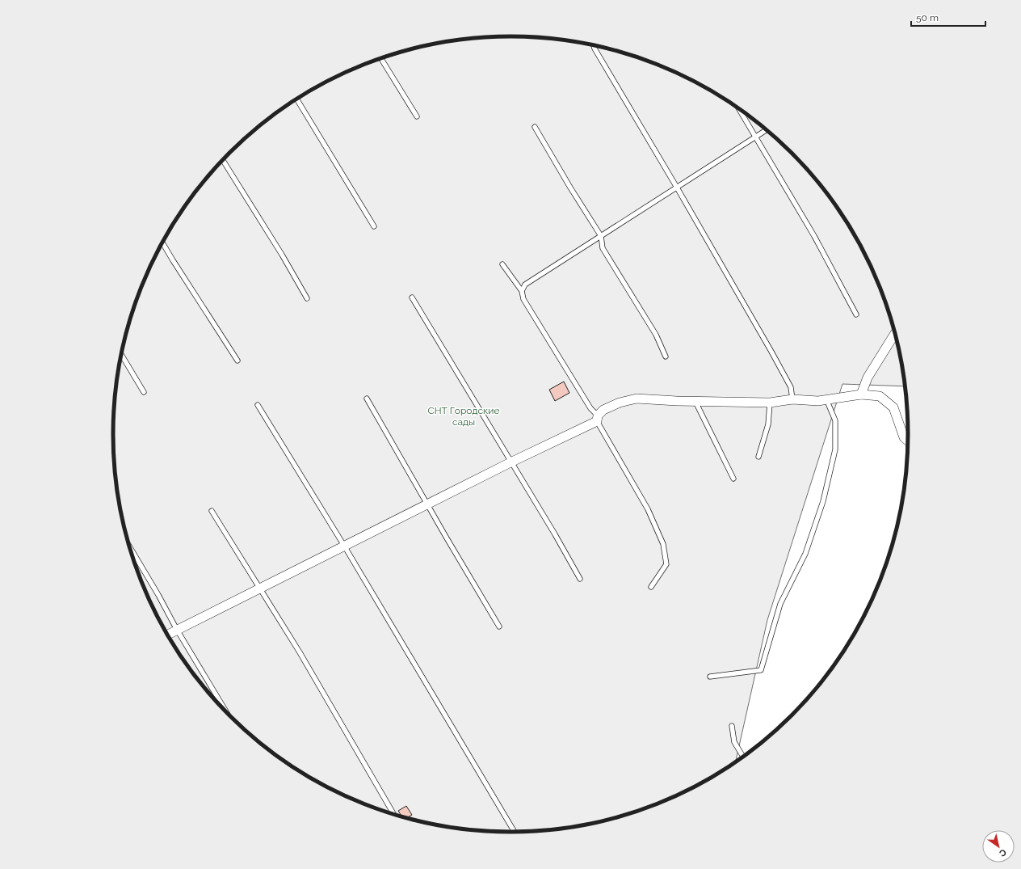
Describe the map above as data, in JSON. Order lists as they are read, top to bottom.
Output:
{
  "parks": ["СНТ Городские сады"],
  "scale_bar": "50 m",
  "north": "bottom right"
}
